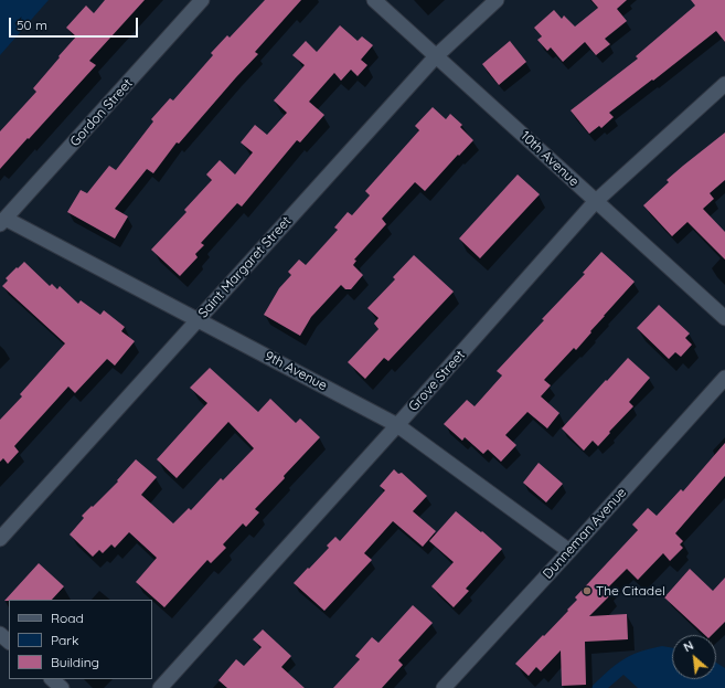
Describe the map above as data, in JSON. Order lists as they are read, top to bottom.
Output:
{
  "streets": {
    "street": [
      "Gordon Street",
      "10th Avenue",
      "Saint Margaret Street",
      "9th Avenue",
      "Grove Street",
      "Dunneman Avenue"
    ]
  },
  "crossings": [
    ["Gordon Street", "9th Avenue"],
    ["10th Avenue", "Saint Margaret Street"],
    ["10th Avenue", "Grove Street"],
    ["Saint Margaret Street", "9th Avenue"],
    ["9th Avenue", "Grove Street"],
    ["9th Avenue", "Dunneman Avenue"]
  ],
  "places": ["The Citadel"],
  "legend": ["Road", "Park", "Building"],
  "scale_bar": "50 m",
  "north": "top left"
}
